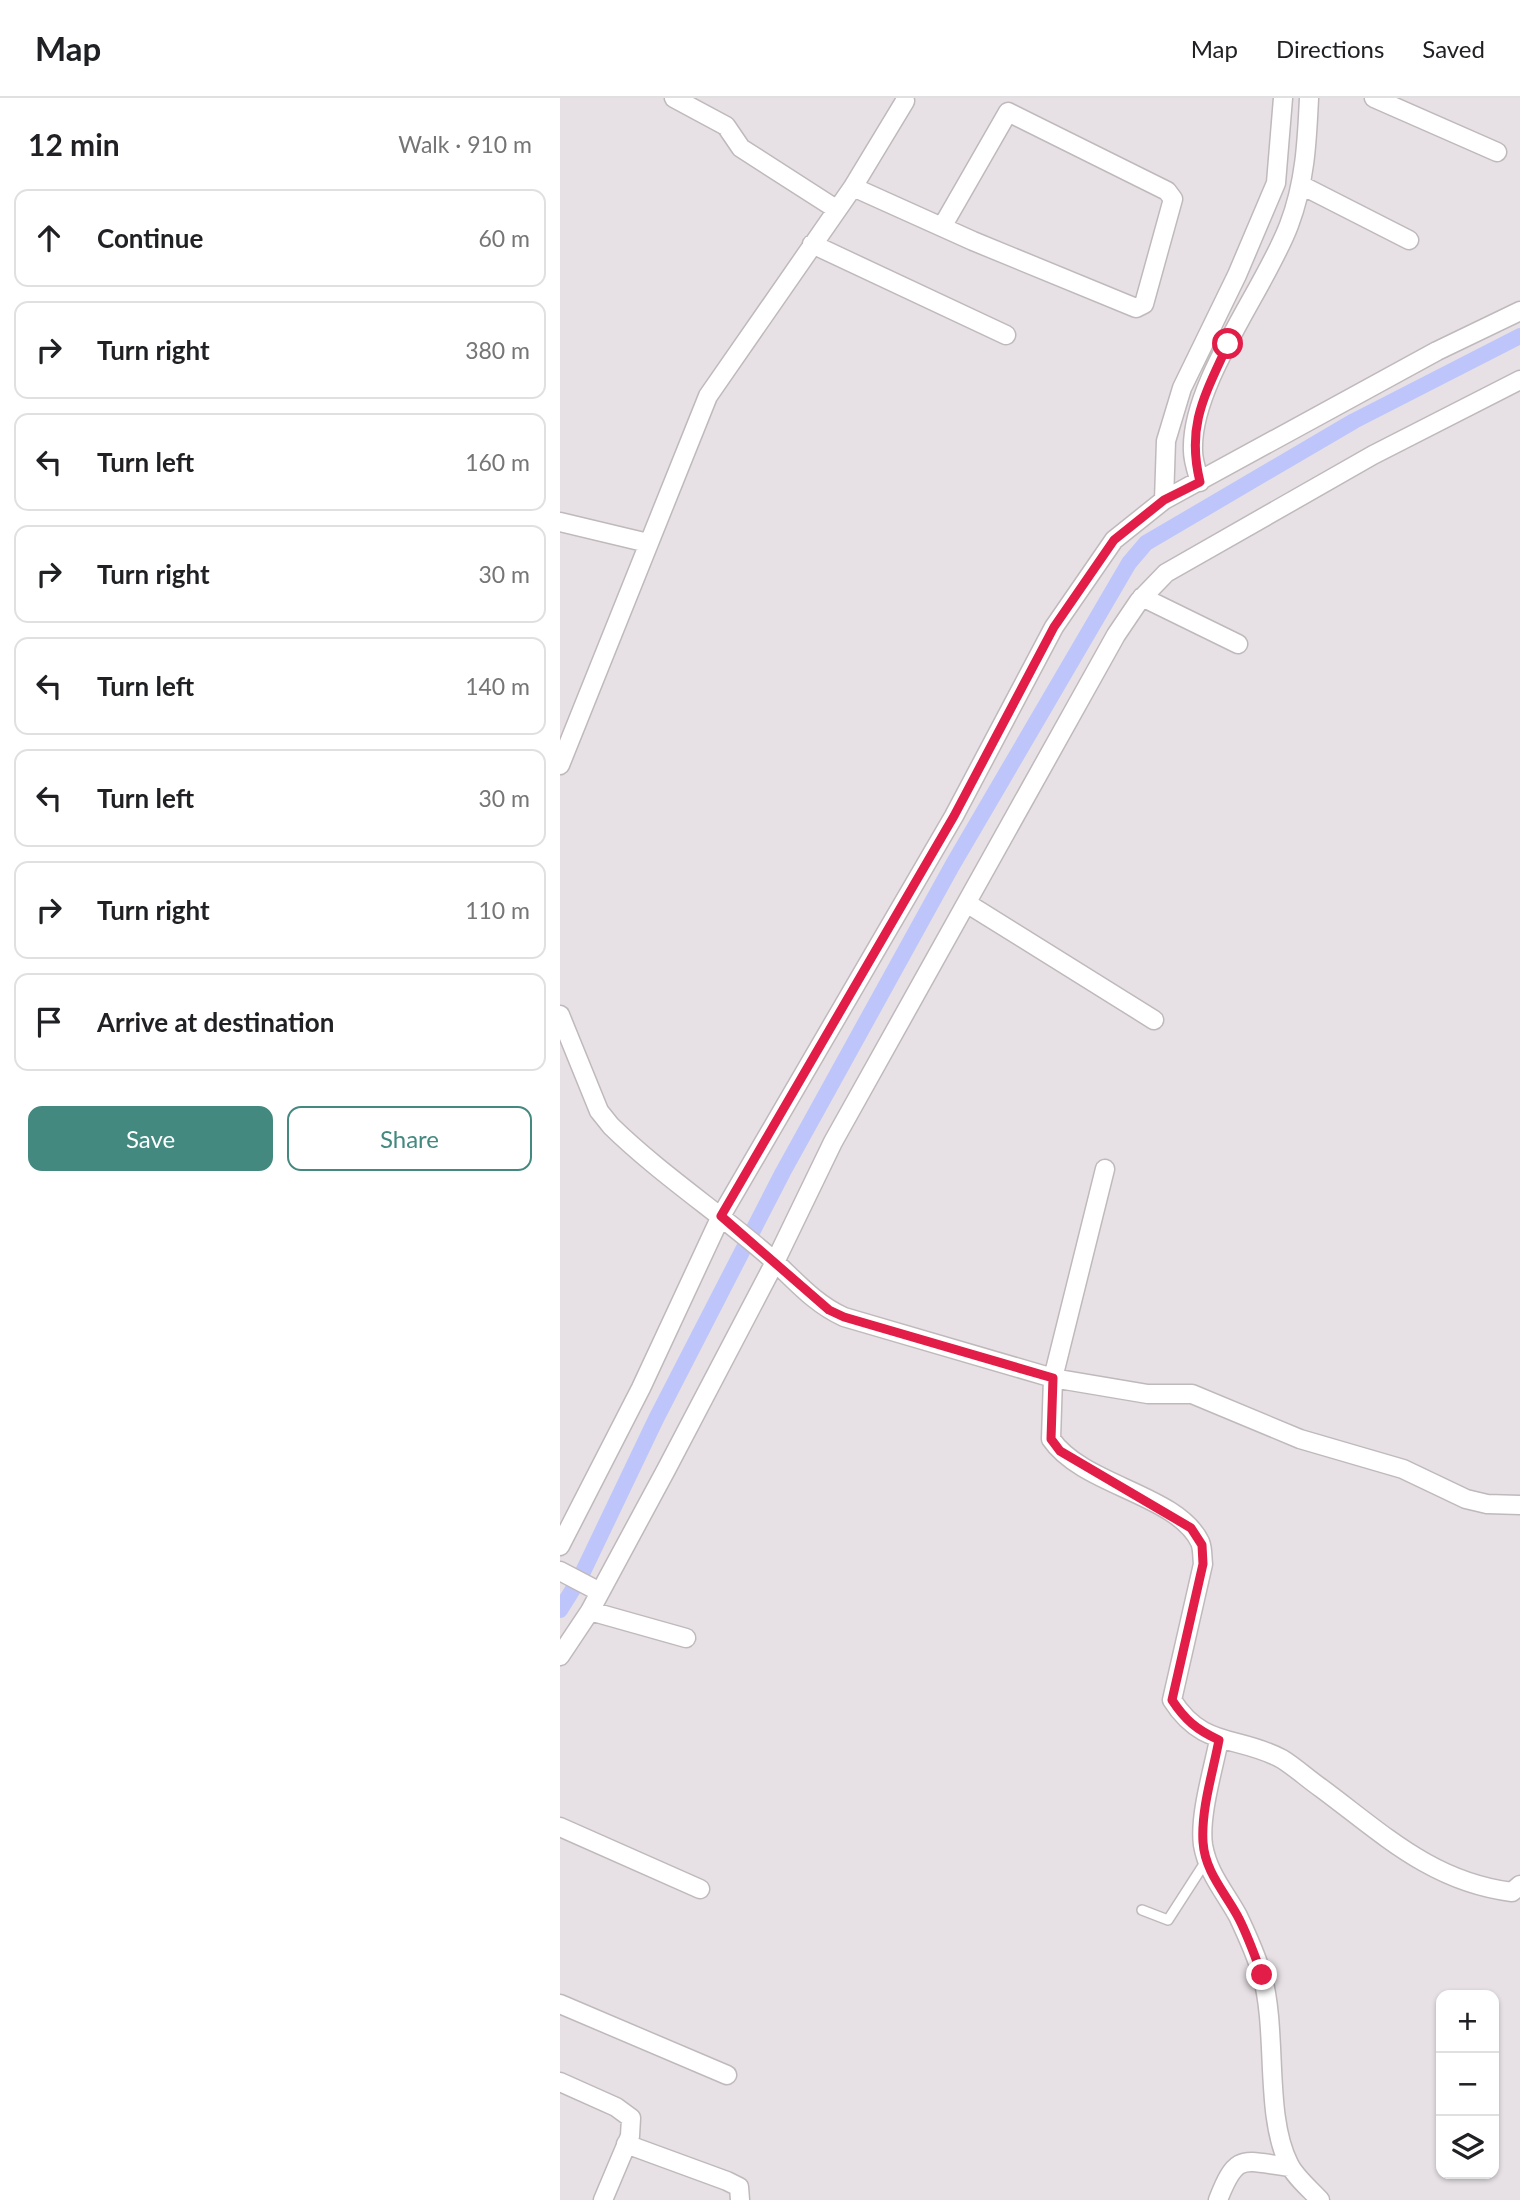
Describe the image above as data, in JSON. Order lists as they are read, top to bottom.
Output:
{
  "page": {
    "header": "Map",
    "nav": ["Map", "Directions", "Saved"],
    "heading": ["12 min", "Walk · 910 m"],
    "list": [
      ["Continue", "60 m"],
      ["Turn right", "380 m"],
      ["Turn left", "160 m"],
      ["Turn right", "30 m"],
      ["Turn left", "140 m"],
      ["Turn left", "30 m"],
      ["Turn right", "110 m"],
      "Arrive at destination"
    ],
    "buttons": ["Save", "Share"],
    "map_buttons": ["+", "−"]
  }
}
